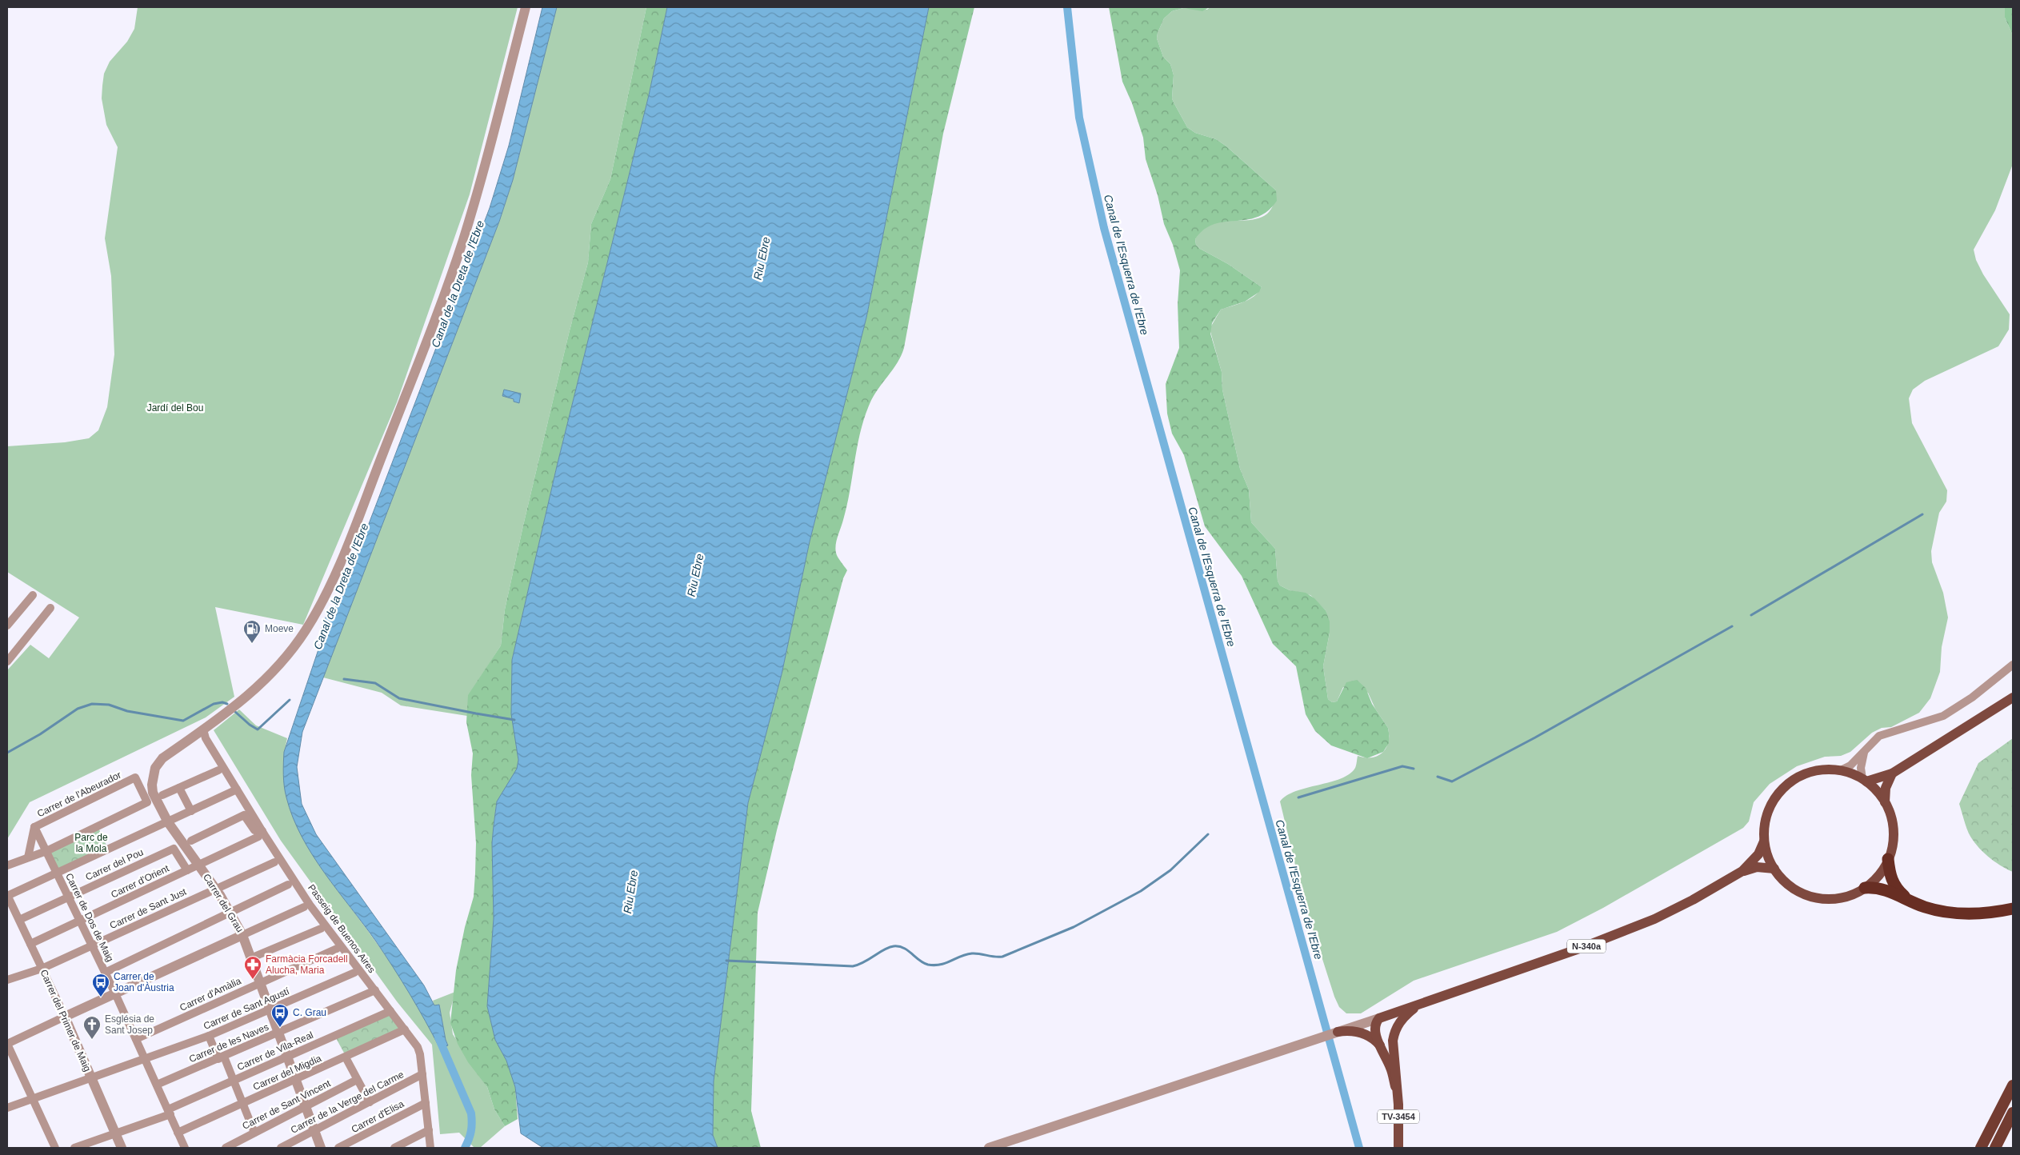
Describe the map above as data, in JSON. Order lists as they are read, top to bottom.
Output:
{
  "streets": {
    "main road": ["N-340a", "TV-3454"],
    "street": [
      "Carrer de l'Abeurador",
      "Carrer del Pou",
      "Carrer d'Orient",
      "Carrer del Grau",
      "Carrer de Sant Just",
      "Carrer de Dos de Maig",
      "Passeig de Buenos Aires",
      "Carrer d'Amàlia",
      "Carrer de Sant Agustí",
      "Carrer del Primer de Maig",
      "Carrer de les Naves",
      "Carrer de Vila-Real",
      "Carrer del Migdia",
      "Carrer de la Verge del Carme",
      "Carrer de Sant Vincent",
      "Carrer d'Elisa"
    ]
  },
  "crossings": [
    ["Carrer de l'Abeurador", "Carrer de Dos de Maig"],
    ["Carrer del Pou", "Carrer d'Orient"],
    ["Carrer del Pou", "Carrer de Dos de Maig"],
    ["Carrer del Pou", "Carrer del Primer de Maig"],
    ["Carrer d'Orient", "Carrer del Grau"],
    ["Carrer d'Orient", "Carrer de Dos de Maig"],
    ["Carrer d'Orient", "Passeig de Buenos Aires"],
    ["Carrer d'Orient", "Carrer del Primer de Maig"],
    ["Carrer del Grau", "Carrer de Sant Just"],
    ["Carrer del Grau", "Passeig de Buenos Aires"],
    ["Carrer del Grau", "Carrer d'Amàlia"],
    ["Carrer del Grau", "Carrer de Sant Agustí"],
    ["Carrer del Grau", "Carrer de les Naves"],
    ["Carrer del Grau", "Carrer de Vila-Real"],
    ["Carrer del Grau", "Carrer del Migdia"],
    ["Carrer del Grau", "Carrer de la Verge del Carme"],
    ["Carrer del Grau", "Carrer de Sant Vincent"],
    ["Carrer de Sant Just", "Carrer de Dos de Maig"],
    ["Carrer de Sant Just", "Carrer del Primer de Maig"],
    ["Carrer de Dos de Maig", "Carrer d'Amàlia"],
    ["Carrer de Dos de Maig", "Carrer de Sant Agustí"],
    ["Carrer de Dos de Maig", "Carrer de les Naves"],
    ["Carrer de Dos de Maig", "Carrer de Vila-Real"],
    ["Carrer de Dos de Maig", "Carrer del Migdia"],
    ["Passeig de Buenos Aires", "Carrer de les Naves"],
    ["Passeig de Buenos Aires", "Carrer de Vila-Real"],
    ["Passeig de Buenos Aires", "Carrer del Migdia"],
    ["Passeig de Buenos Aires", "Carrer de la Verge del Carme"],
    ["Passeig de Buenos Aires", "Carrer d'Elisa"],
    ["Carrer de Sant Agustí", "Carrer del Primer de Maig"],
    ["Carrer del Primer de Maig", "Carrer de Vila-Real"]
  ],
  "water": ["Riu Ebre", "Canal de l'Esquerra de l'Ebre", "Canal de la Dreta de l'Ebre"],
  "parks": ["Jardí del Bou", "Parc de la Mola"],
  "places": {
    "fuel station": ["Moeve"],
    "pharmacy": ["Farmàcia Forcadell Alucha, Maria"],
    "bus stop": ["Carrer de Joan d'Àustria", "C. Grau"],
    "church": ["Església de Sant Josep"]
  }
}
